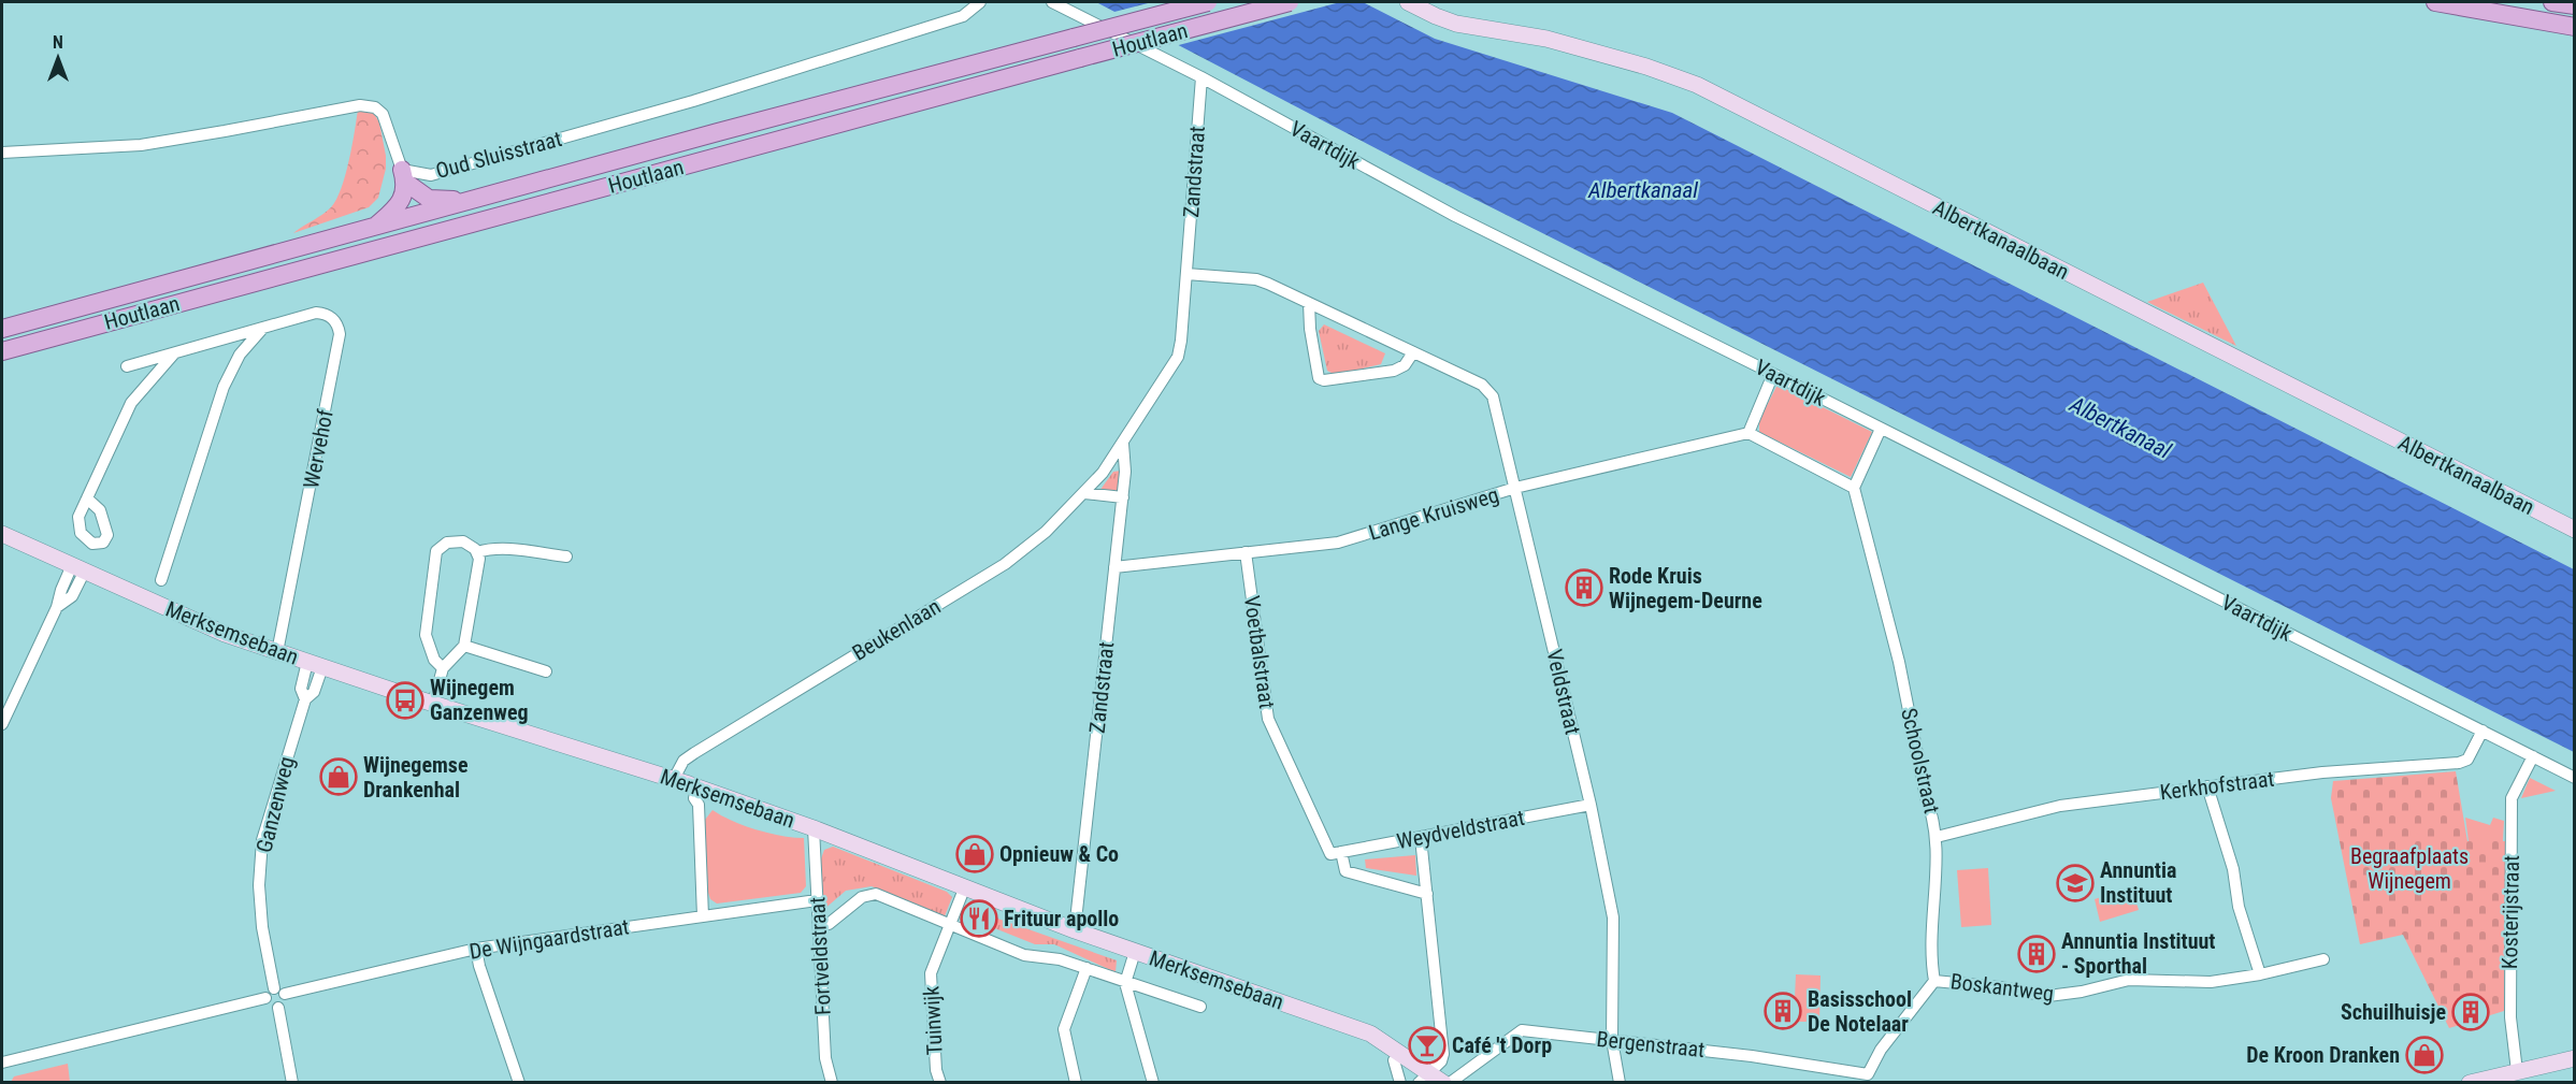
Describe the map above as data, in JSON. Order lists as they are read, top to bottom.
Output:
{
  "streets": {
    "main road": ["Houtlaan", "Albertkanaalbaan", "Merksemsebaan"],
    "street": [
      "Vaartdijk",
      "Oud Sluisstraat",
      "Zandstraat",
      "Wervehof",
      "Lange Kruisweg",
      "Beukenlaan",
      "Voetbalstraat",
      "Veldstraat",
      "Schoolstraat",
      "Kerkhofstraat",
      "Ganzenweg",
      "Weydveldstraat",
      "Kosterijstraat",
      "De Wijngaardstraat",
      "Fortveldstraat",
      "Boskantweg",
      "Tuinwijk",
      "Bergenstraat"
    ]
  },
  "crossings": [
    ["Vaartdijk", "Zandstraat"],
    ["Vaartdijk", "Kerkhofstraat"],
    ["Vaartdijk", "Kosterijstraat"],
    ["Zandstraat", "Lange Kruisweg"],
    ["Zandstraat", "Beukenlaan"],
    ["Zandstraat", "Merksemsebaan"],
    ["Zandstraat", "Veldstraat"],
    ["Wervehof", "Merksemsebaan"],
    ["Lange Kruisweg", "Voetbalstraat"],
    ["Lange Kruisweg", "Veldstraat"],
    ["Beukenlaan", "Merksemsebaan"],
    ["Merksemsebaan", "Ganzenweg"],
    ["Merksemsebaan", "Fortveldstraat"],
    ["Merksemsebaan", "Tuinwijk"],
    ["Voetbalstraat", "Weydveldstraat"],
    ["Veldstraat", "Weydveldstraat"],
    ["Veldstraat", "Bergenstraat"],
    ["Schoolstraat", "Kerkhofstraat"],
    ["Schoolstraat", "Boskantweg"],
    ["Ganzenweg", "De Wijngaardstraat"],
    ["De Wijngaardstraat", "Fortveldstraat"]
  ],
  "water": ["Albertkanaal"],
  "parks": ["Begraafplaats Wijnegem"],
  "places": {
    "building": [
      "Rode Kruis Wijnegem-Deurne",
      "Annuntia Instituut - Sporthal",
      "Basisschool De Notelaar",
      "Schuilhuisje"
    ],
    "bus stop": ["Wijnegem Ganzenweg"],
    "shop": ["Wijnegemse Drankenhal", "Opnieuw & Co", "De Kroon Dranken"],
    "school or university": ["Annuntia Instituut"],
    "restaurant": ["Frituur apollo"],
    "bar": ["Café 't Dorp"]
  },
  "north": "top"
}
